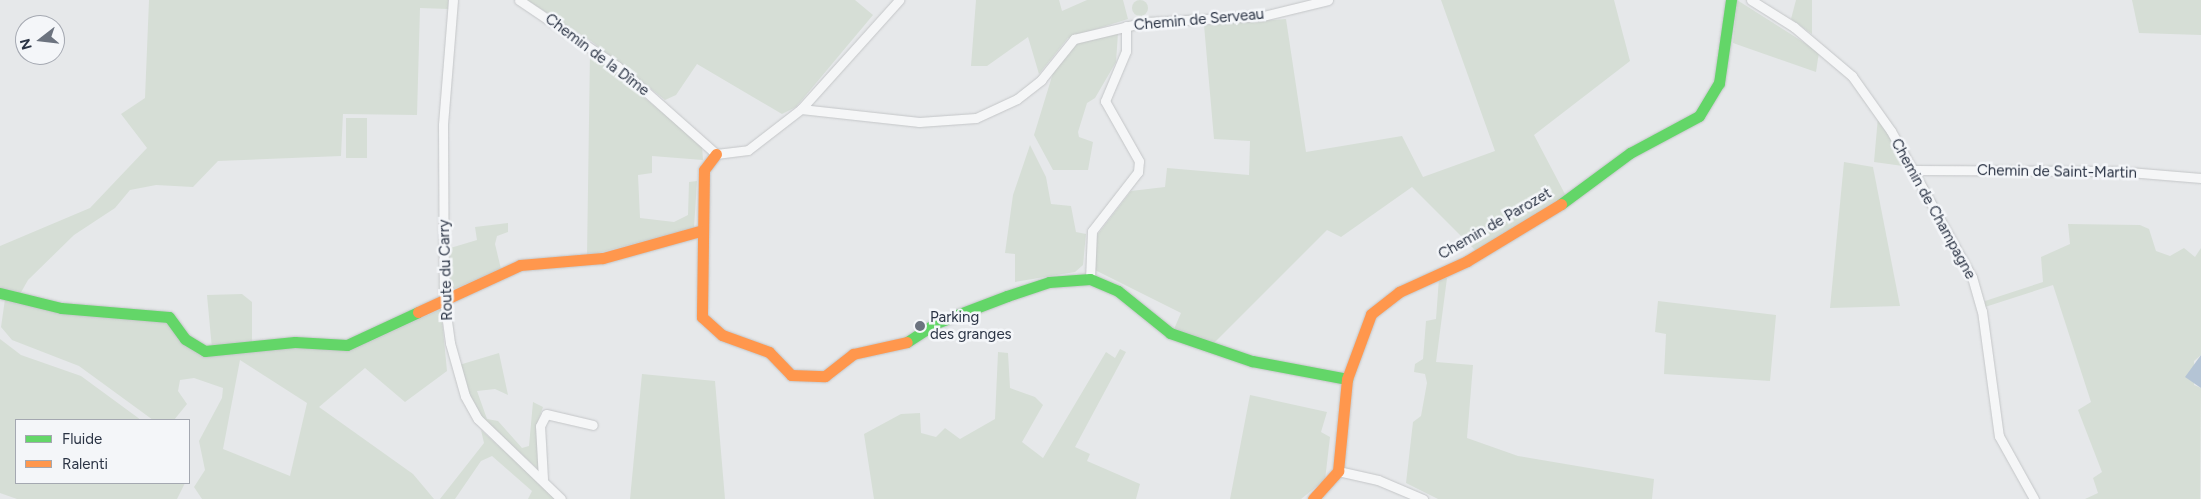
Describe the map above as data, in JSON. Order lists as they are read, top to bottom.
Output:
{
  "streets": {
    "street": [
      "Chemin de Serveau",
      "Chemin de la Dîme",
      "Chemin de Saint-Martin",
      "Chemin de Champagne",
      "Chemin de Parozet",
      "Route du Carry"
    ]
  },
  "crossings": [
    ["Chemin de Saint-Martin", "Chemin de Champagne"]
  ],
  "places": ["Parking des granges"],
  "legend": ["Fluide", "Ralenti"],
  "north": "left"
}
